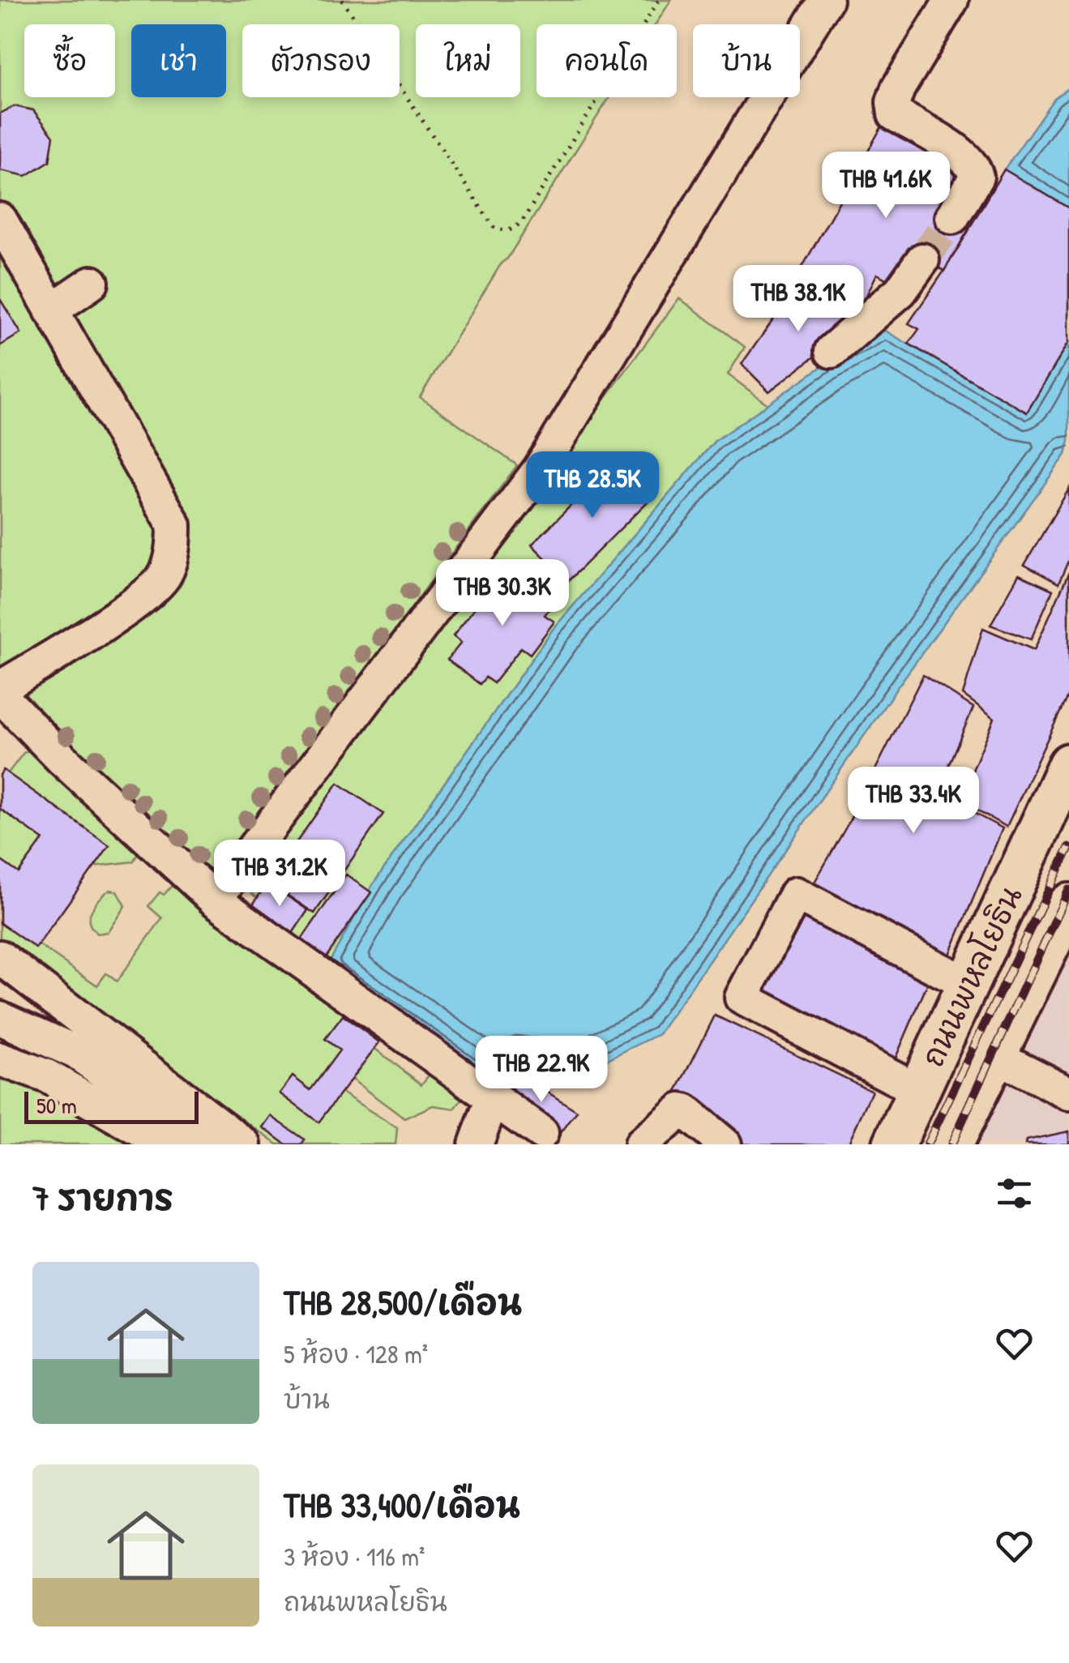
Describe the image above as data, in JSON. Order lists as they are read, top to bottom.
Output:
{
  "streets": {
    "main road": ["ถนนพหลโยธิน"]
  },
  "scale_bar": "50 m",
  "page": {
    "chip": [
      "ซื้อ",
      "เช่า",
      "ตัวกรอง",
      "ใหม่",
      "คอนโด",
      "บ้าน"
    ],
    "price": [
      "THB 41.6K",
      "THB 38.1K",
      "THB 28.5K",
      "THB 30.3K",
      "THB 33.4K",
      "THB 31.2K",
      "THB 22.9K"
    ],
    "scale": "50 m",
    "heading": "7 รายการ",
    "list": [
      {
        "name": "THB 28,500/เดือน",
        "note": "5 ห้อง · 128 m² · บ้าน"
      },
      {
        "name": "THB 33,400/เดือน",
        "note": "3 ห้อง · 116 m² · ถนนพหลโยธิน"
      }
    ]
  }
}
